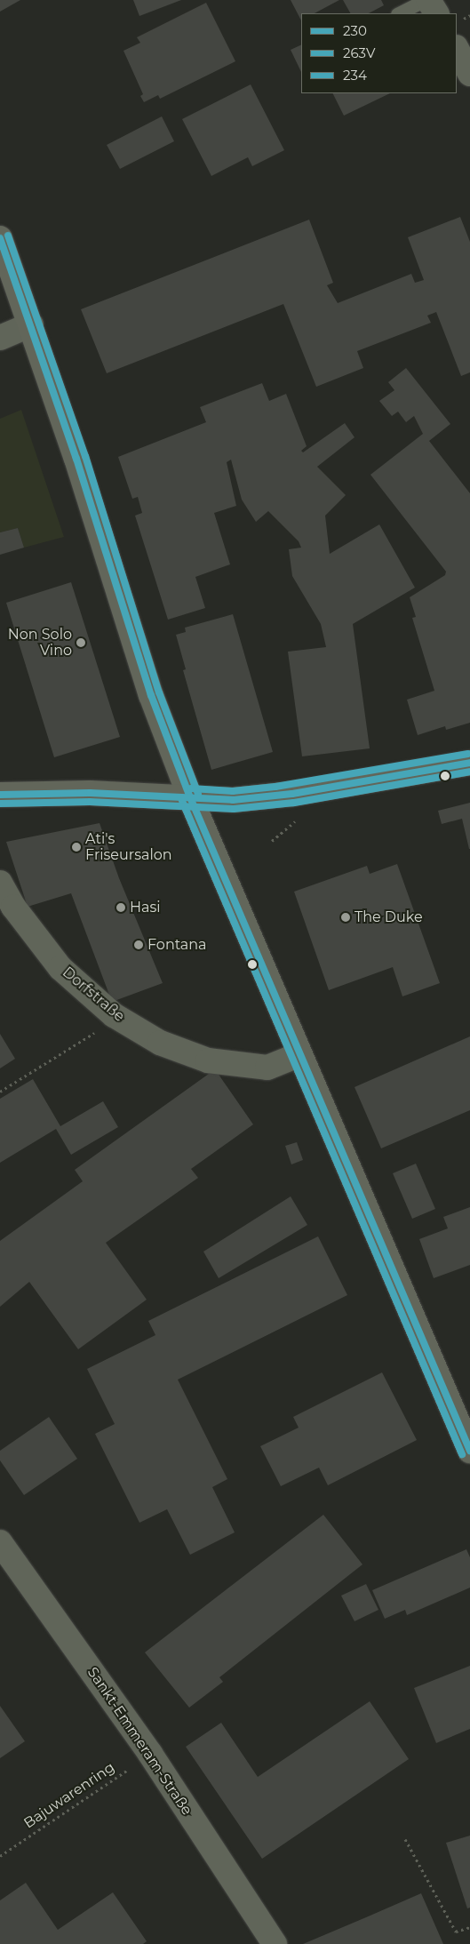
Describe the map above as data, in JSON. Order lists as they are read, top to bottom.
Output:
{
  "streets": {
    "street": ["Dorfstraße", "Sankt-Emmeram-Straße"],
    "path": ["Bajuwarenring"]
  },
  "crossings": [
    ["Sankt-Emmeram-Straße", "Bajuwarenring"]
  ],
  "places": [
    "Non Solo Vino",
    "Ati's Friseursalon",
    "Hasi",
    "The Duke",
    "Fontana"
  ],
  "lines": ["transit line 234", "transit line 230", "transit line 263V"],
  "legend": ["230", "263V", "234"]
}
